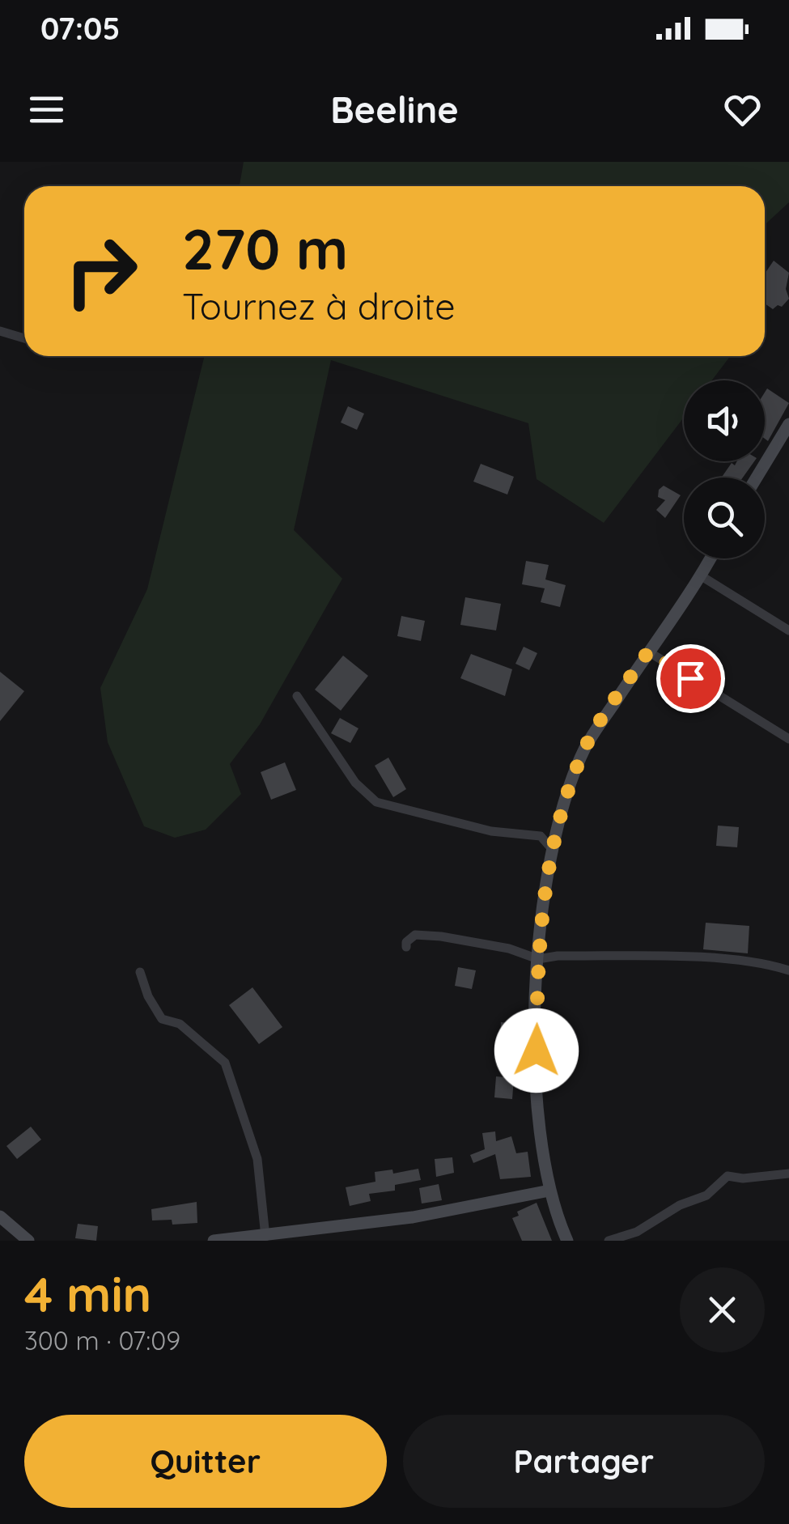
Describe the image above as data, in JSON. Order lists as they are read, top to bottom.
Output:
{
  "page": {
    "status": "07:05",
    "header": "Beeline",
    "turn": ["270 m", "Tournez à droite"],
    "heading": ["4 min", "300 m · 07:09"],
    "buttons": ["Quitter", "Partager"]
  }
}
